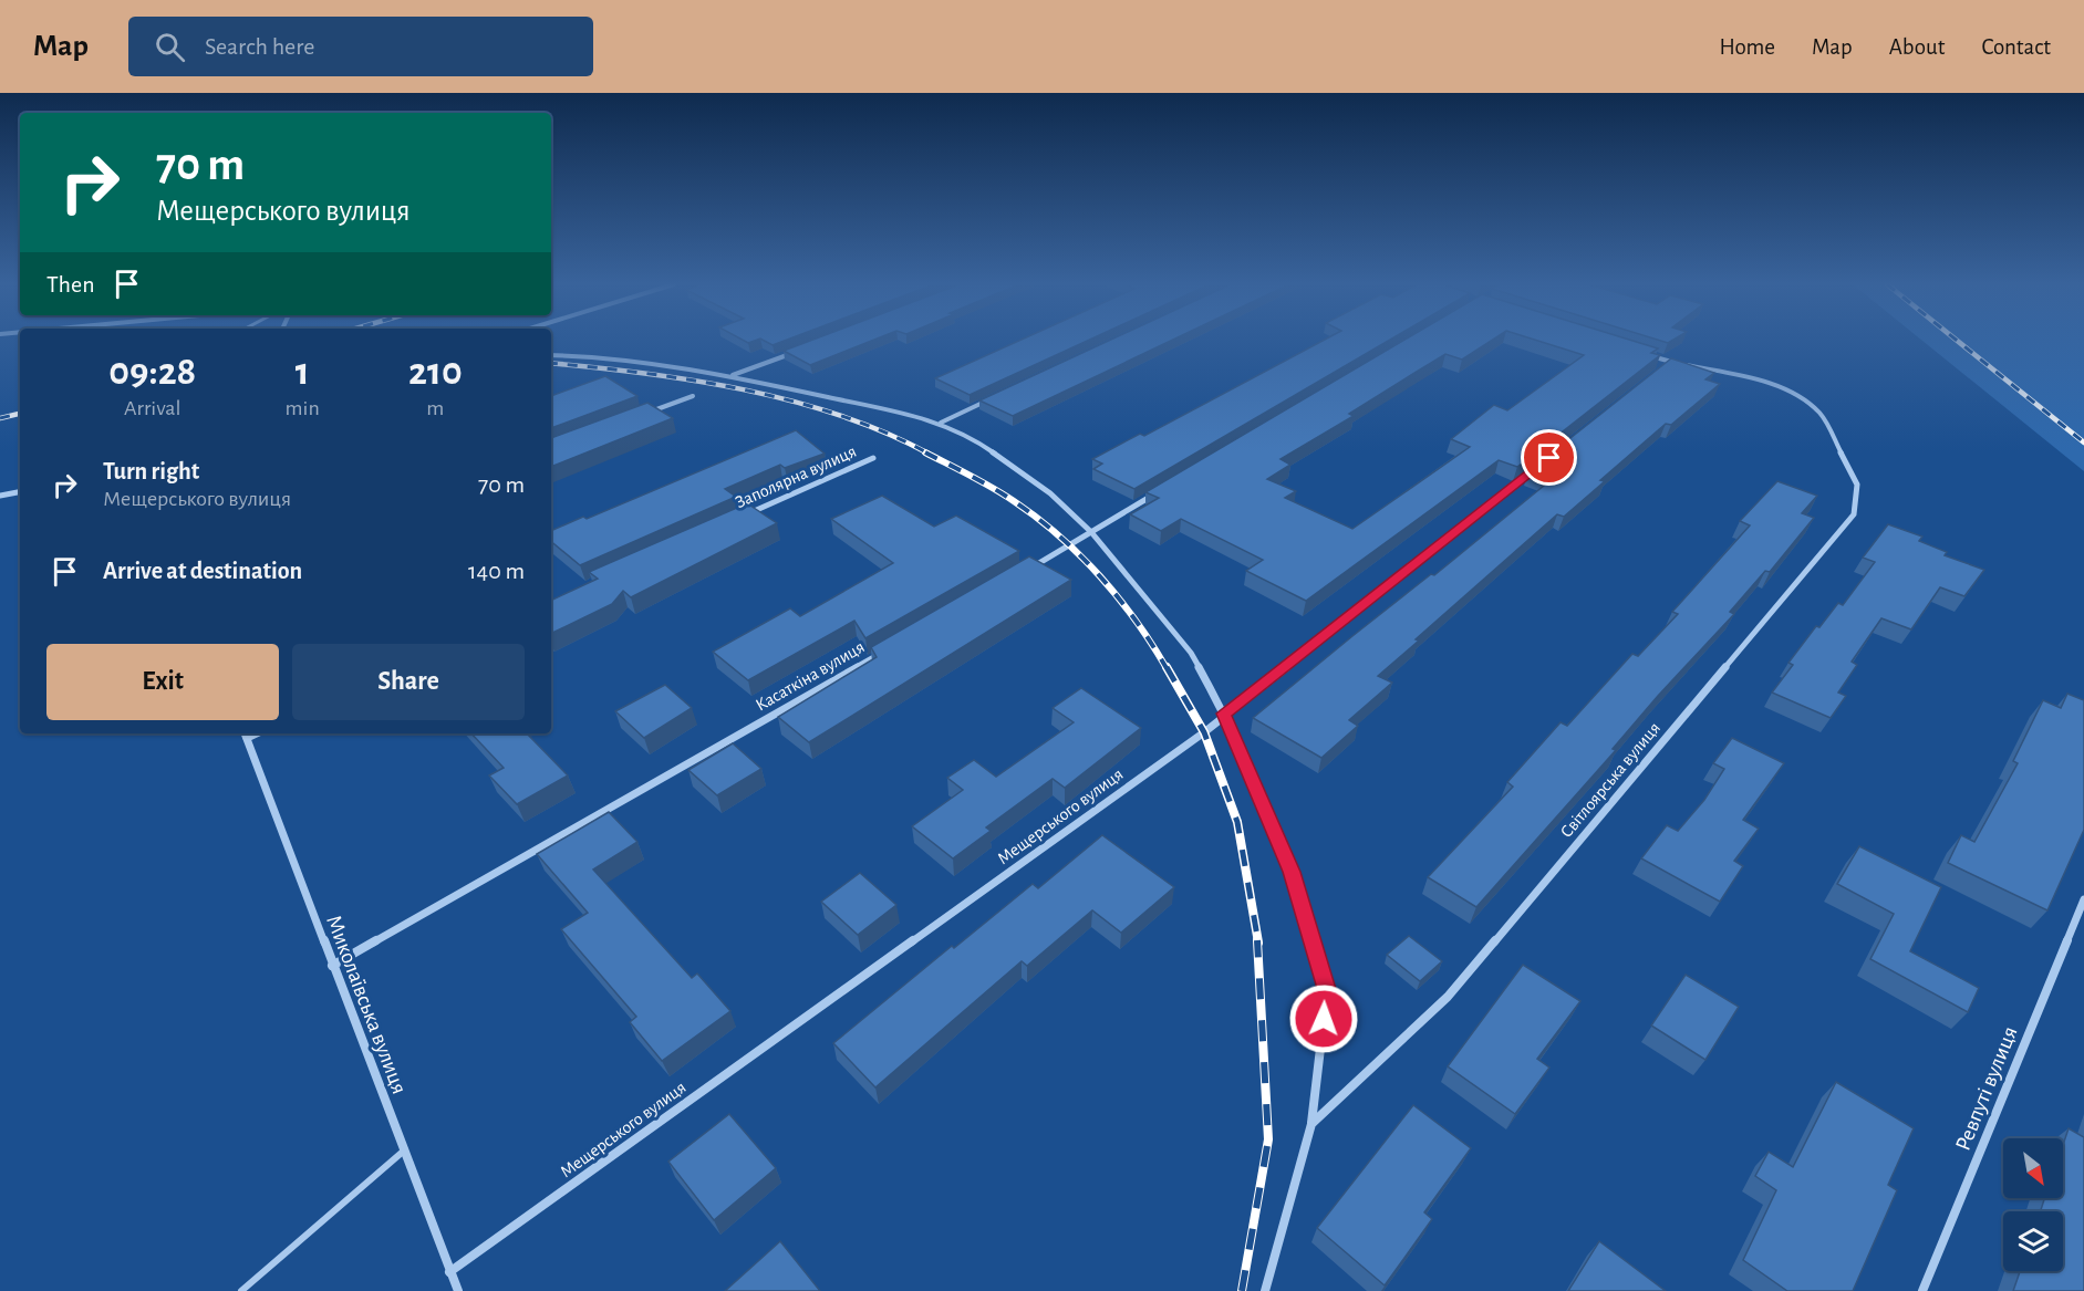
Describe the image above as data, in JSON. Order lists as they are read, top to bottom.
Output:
{
  "streets": {
    "street": [
      "Заполярна вулиця",
      "Касаткіна вулиця",
      "Світлоярська вулиця",
      "Мещерського вулиця",
      "Миколаївська вулиця",
      "Ревпуті вулиця"
    ]
  },
  "crossings": [
    ["Касаткіна вулиця", "Миколаївська вулиця"],
    ["Мещерського вулиця", "Миколаївська вулиця"]
  ],
  "north": "bottom right",
  "page": {
    "header": "Map",
    "search": "Search here",
    "nav": [
      "Home",
      "Map",
      "About",
      "Contact"
    ],
    "turn": ["70 m", "Мещерського вулиця"],
    "then": "Then",
    "eta": [
      "09:28",
      "Arrival",
      "1",
      "min",
      "210",
      "m"
    ],
    "list": [
      {
        "name": "Turn right",
        "note": "Мещерського вулиця",
        "value": "70 m"
      },
      {
        "name": "Arrive at destination",
        "value": "140 m"
      }
    ],
    "buttons": ["Exit", "Share"]
  }
}
